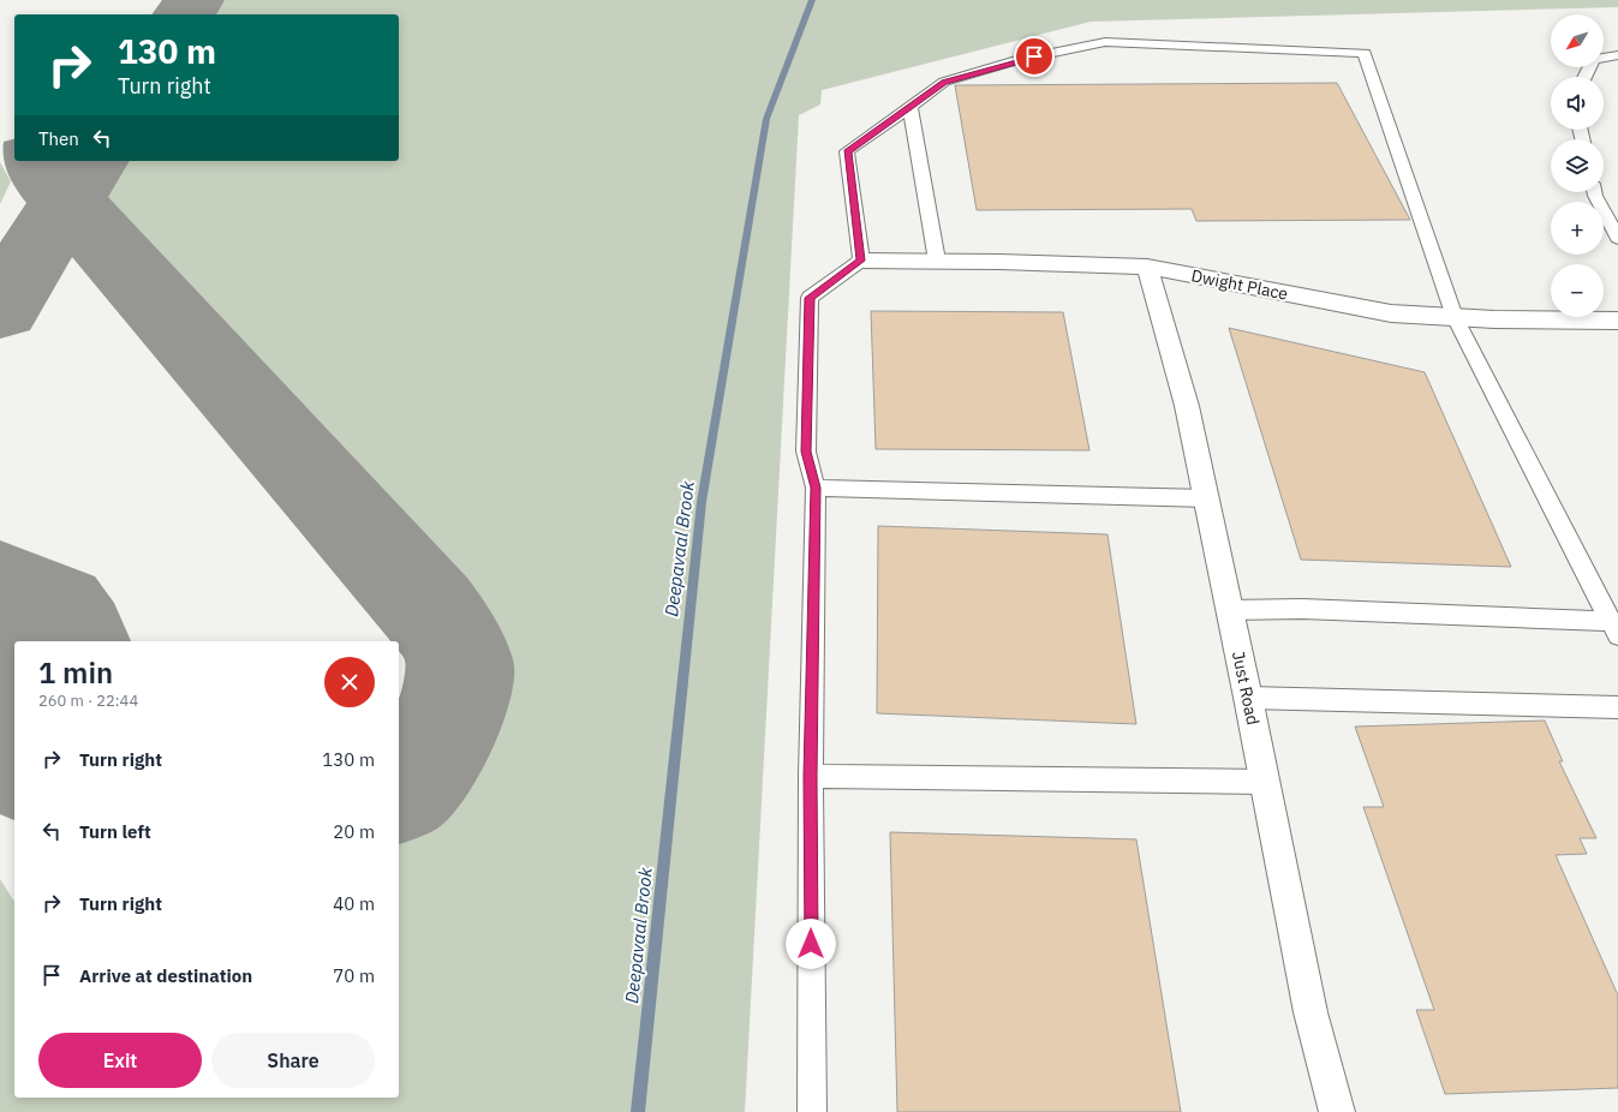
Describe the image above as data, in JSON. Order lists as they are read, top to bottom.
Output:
{
  "streets": {
    "street": ["Dwight Place", "Just Road"]
  },
  "crossings": [
    ["Dwight Place", "Just Road"]
  ],
  "water": ["Deepavaal Brook"],
  "north": "bottom left",
  "page": {
    "map_buttons": ["+", "−"],
    "turn": ["130 m", "Turn right"],
    "then": "Then",
    "heading": ["1 min", "260 m · 22:44"],
    "list": [
      {
        "name": "Turn right",
        "value": "130 m"
      },
      {
        "name": "Turn left",
        "value": "20 m"
      },
      {
        "name": "Turn right",
        "value": "40 m"
      },
      {
        "name": "Arrive at destination",
        "value": "70 m"
      }
    ],
    "buttons": ["Exit", "Share"]
  }
}
